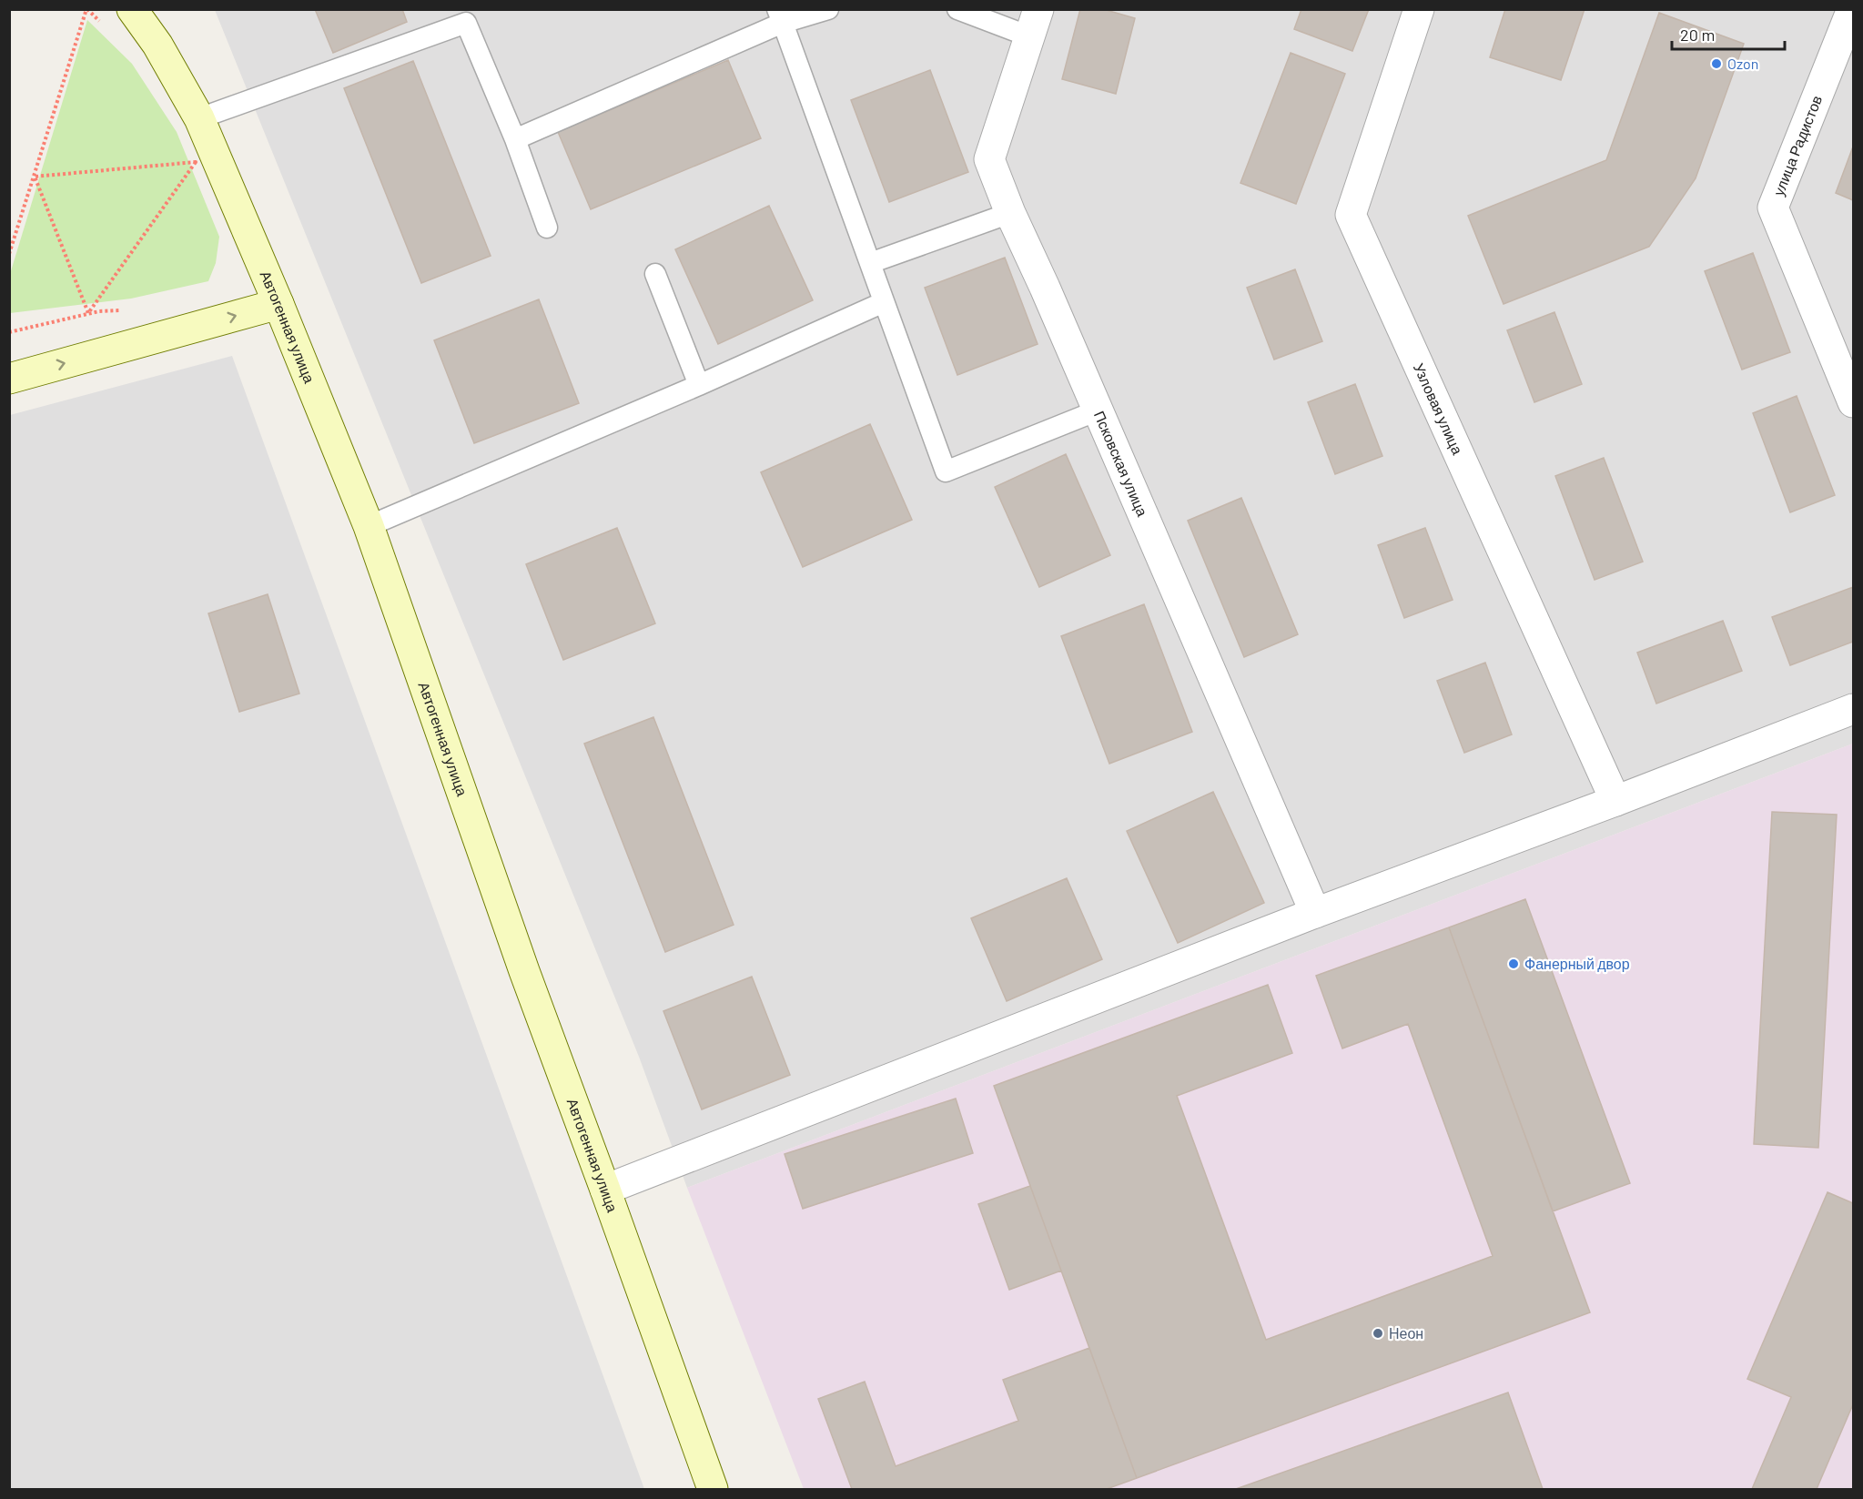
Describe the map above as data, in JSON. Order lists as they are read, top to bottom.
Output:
{
  "streets": {
    "street": [
      "улица Радистов",
      "Автогенная улица",
      "Узловая улица",
      "Псковская улица"
    ]
  },
  "places": ["Ozon", "Фанерный двор", "Неон"],
  "scale_bar": "20 m"
}
